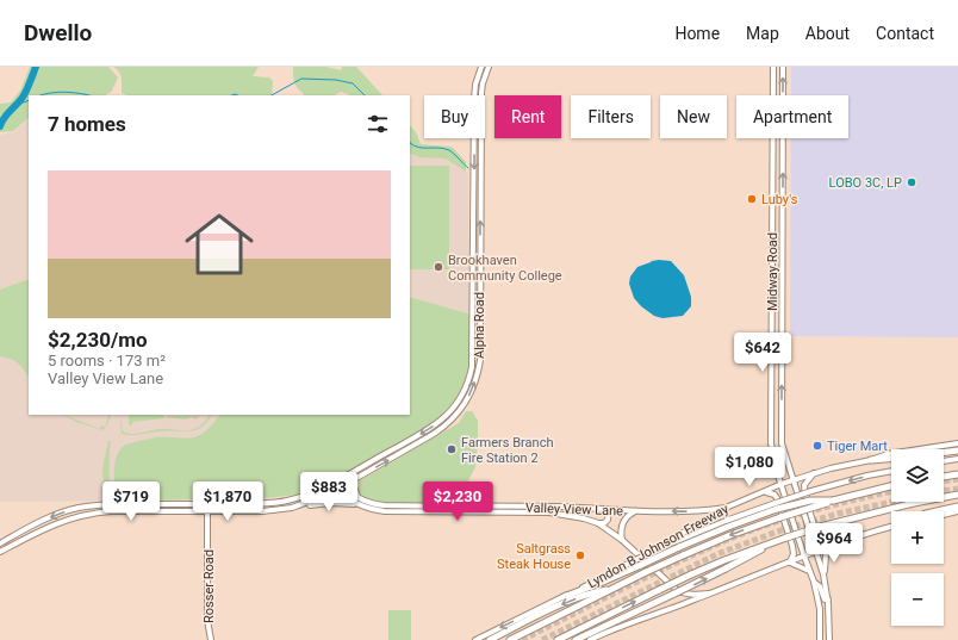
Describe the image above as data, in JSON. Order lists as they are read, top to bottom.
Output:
{
  "streets": {
    "highway": ["Lyndon B Johnson Freeway"],
    "main road": [
      "Midway Road",
      "Alpha Road",
      "Valley View Lane",
      "Rosser Road"
    ]
  },
  "crossings": [
    ["Midway Road", "Lyndon B Johnson Freeway"],
    ["Alpha Road", "Valley View Lane"],
    ["Valley View Lane", "Lyndon B Johnson Freeway"]
  ],
  "places": [
    "LOBO 3C, LP",
    "Luby's",
    "Brookhaven Community College",
    "Tiger Mart",
    "Farmers Branch Fire Station 2",
    "Saltgrass Steak House"
  ],
  "page": {
    "header": "Dwello",
    "nav": [
      "Home",
      "Map",
      "About",
      "Contact"
    ],
    "chip": [
      "Buy",
      "Rent",
      "Filters",
      "New",
      "Apartment"
    ],
    "heading": "7 homes",
    "list": [
      {
        "name": "$2,230/mo",
        "note": "5 rooms · 173 m² · Valley View Lane"
      }
    ],
    "price": [
      "$642",
      "$1,080",
      "$883",
      "$719",
      "$1,870",
      "$2,230",
      "$964"
    ],
    "map_buttons": ["+", "−"]
  }
}
